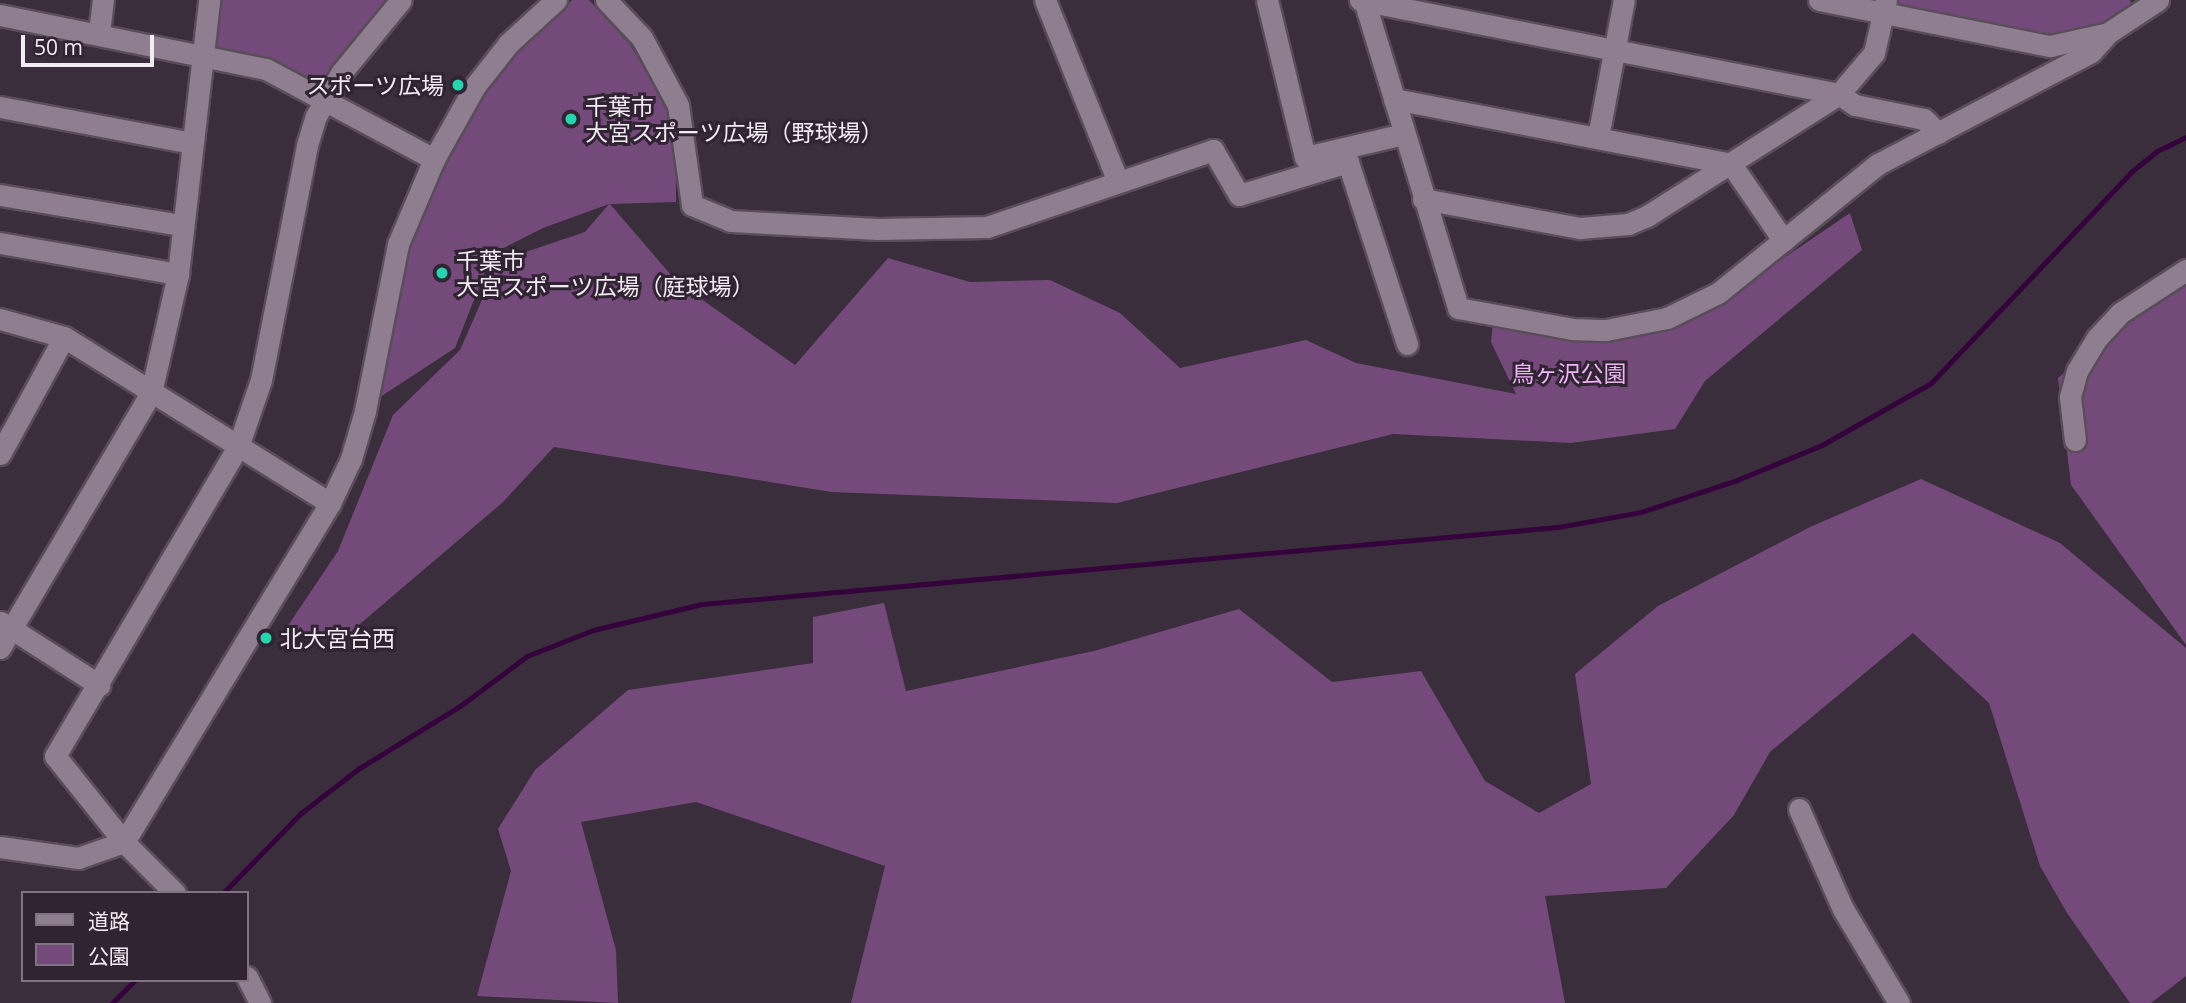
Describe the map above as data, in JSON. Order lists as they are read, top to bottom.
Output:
{
  "parks": ["鳥ヶ沢公園"],
  "places": [
    "スポーツ広場",
    "千葉市 大宮スポーツ広場（野球場）",
    "千葉市 大宮スポーツ広場（庭球場）",
    "北大宮台西"
  ],
  "legend": ["道路", "公園"],
  "scale_bar": "50 m"
}
